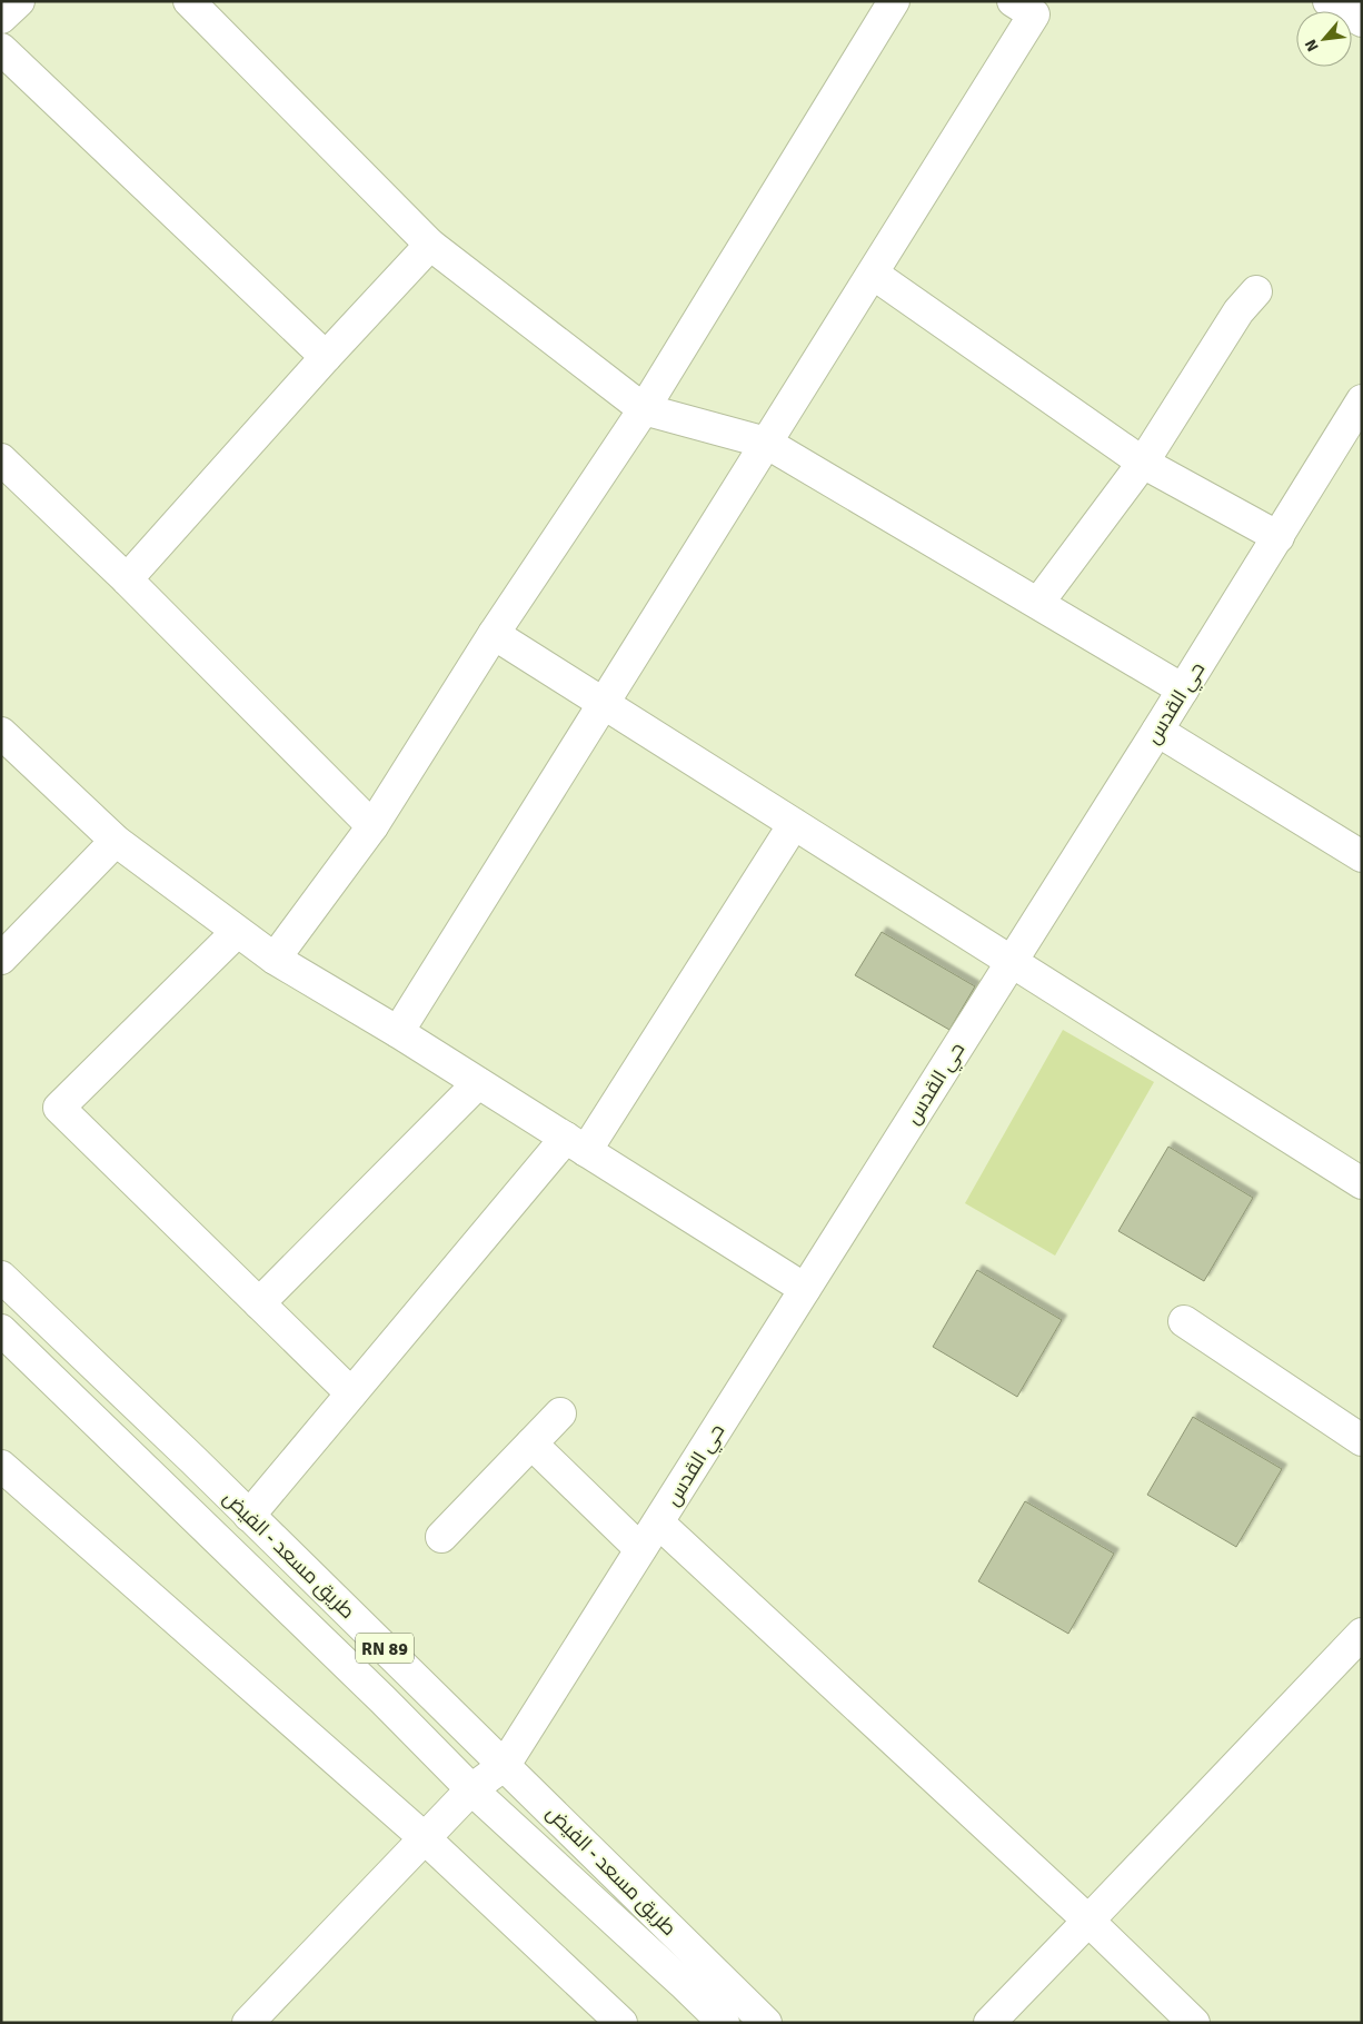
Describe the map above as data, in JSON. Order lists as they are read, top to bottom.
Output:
{
  "streets": {
    "street": ["حي القدس", "طريق مسعد - الفيض", "RN 89"]
  },
  "crossings": [
    ["حي القدس", "طريق مسعد - الفيض"]
  ],
  "north": "bottom left"
}
